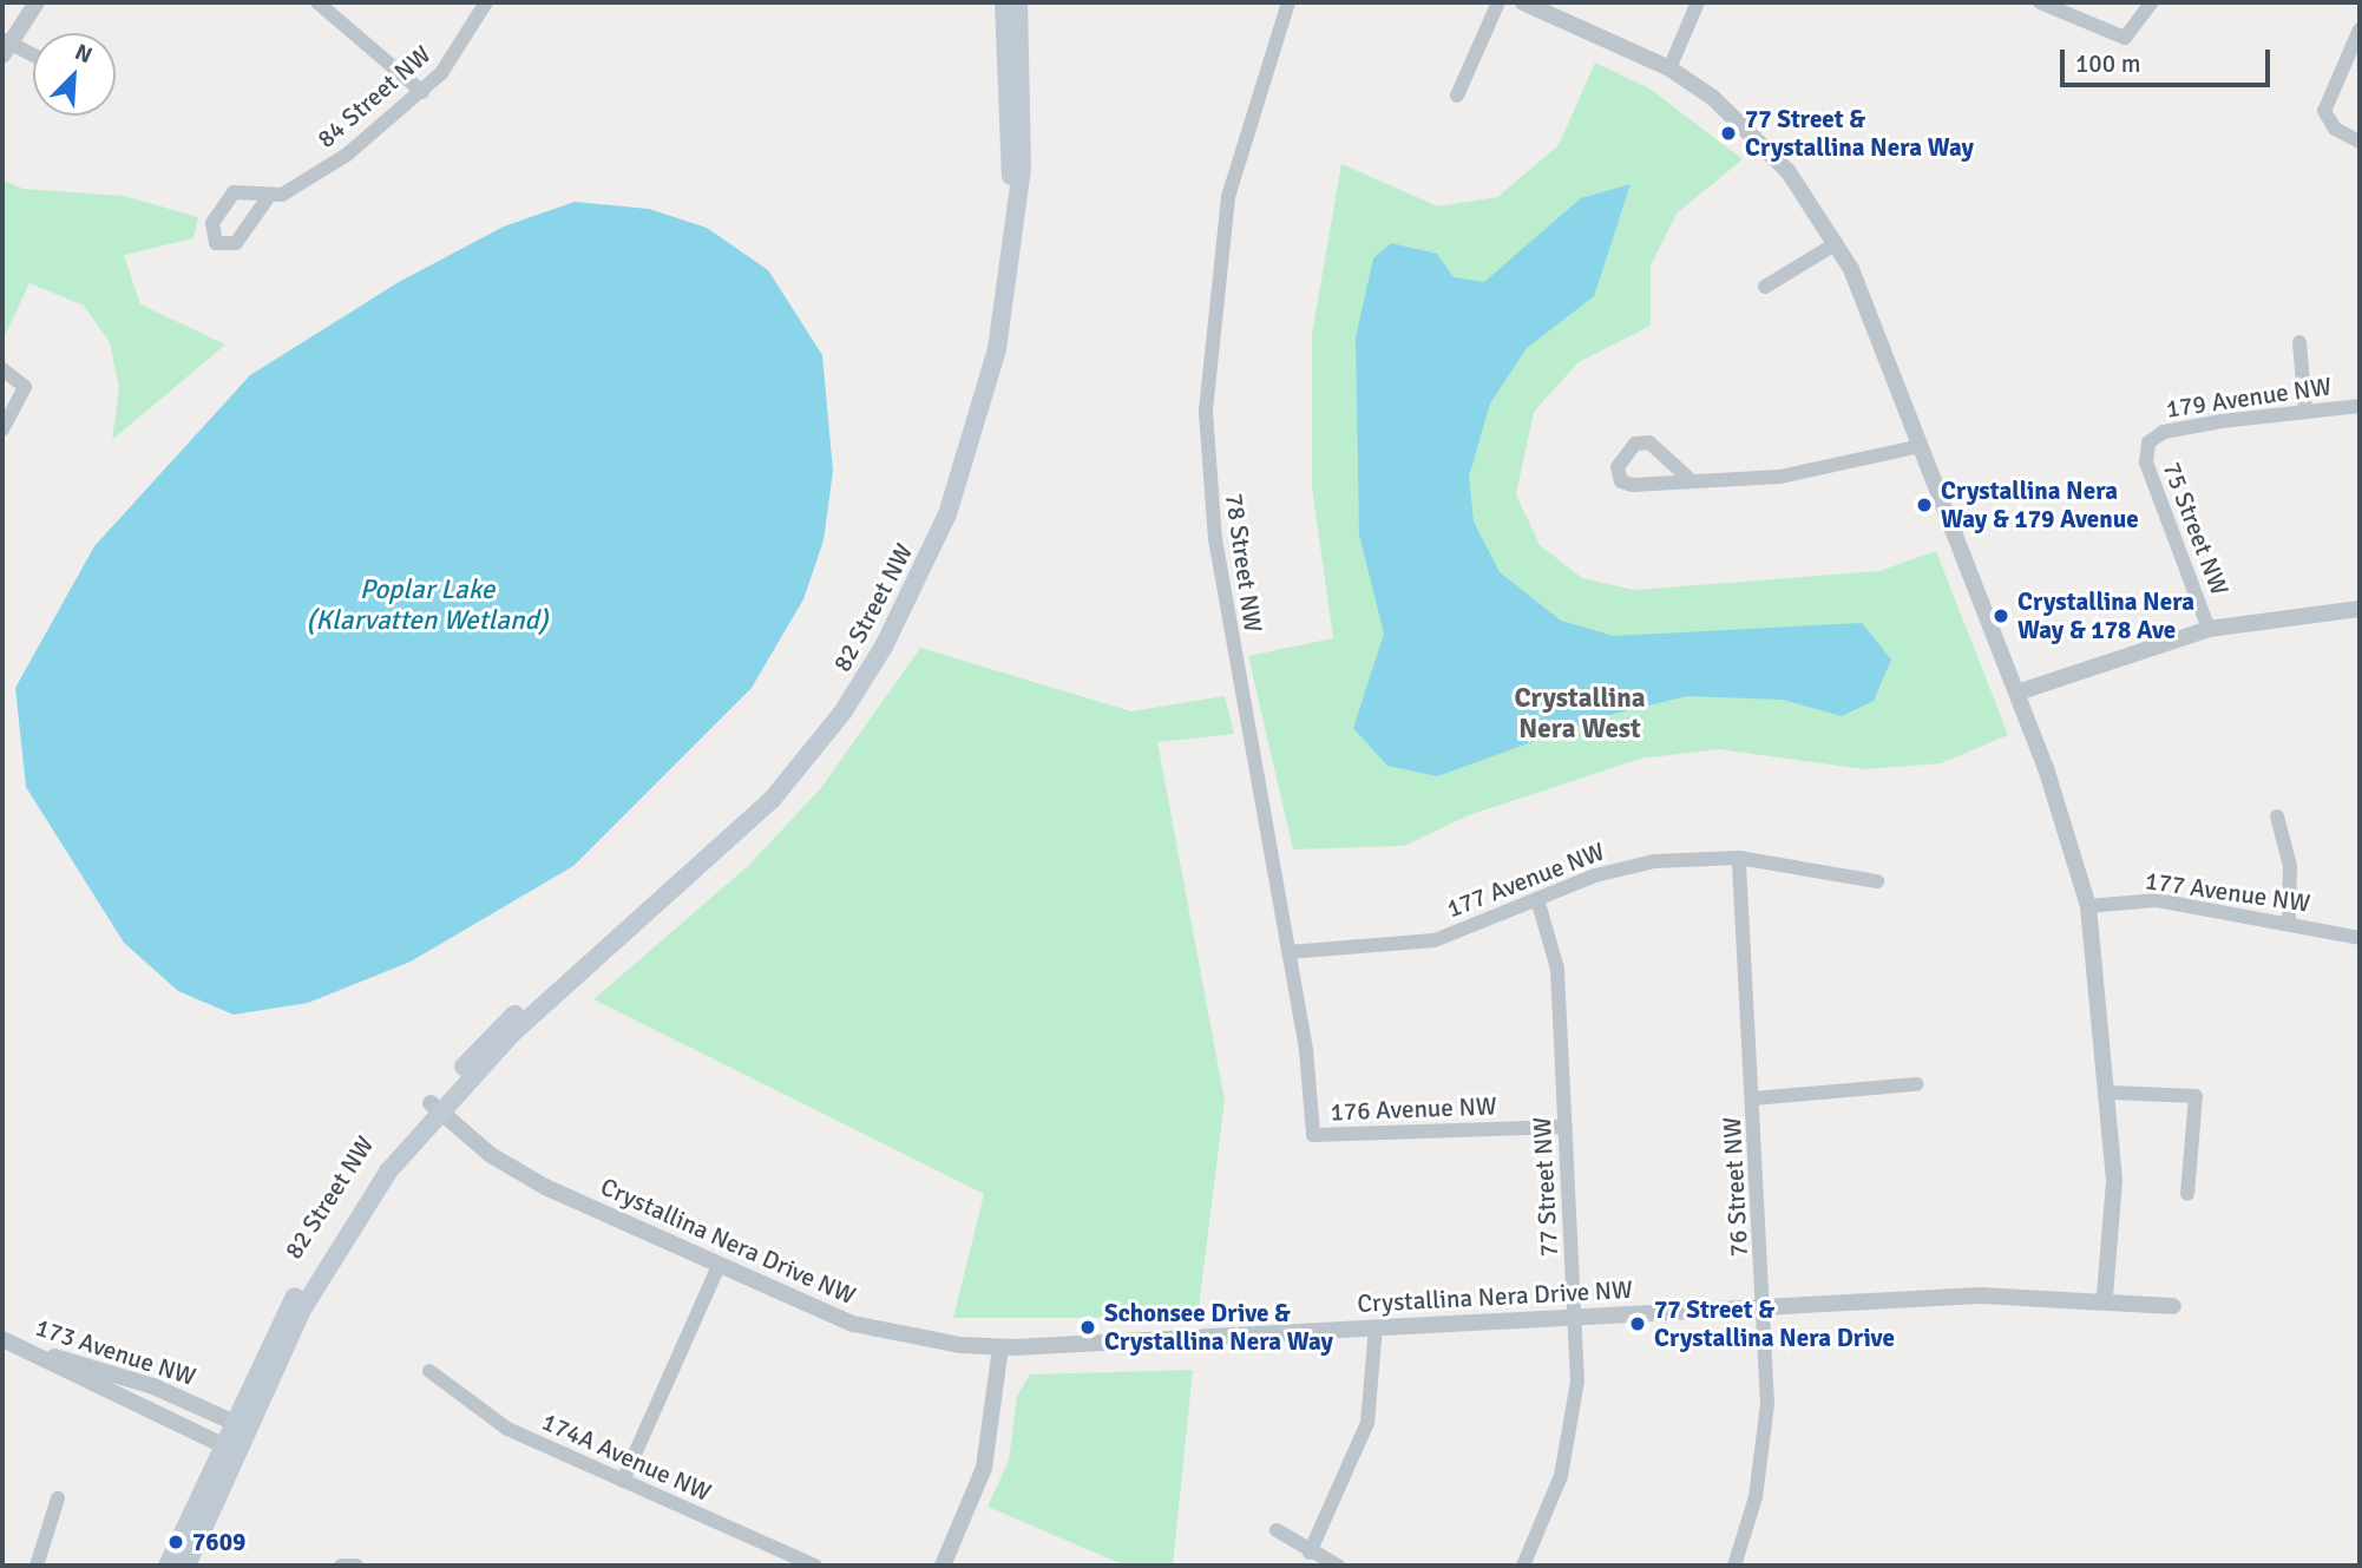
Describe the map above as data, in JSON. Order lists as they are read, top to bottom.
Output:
{
  "streets": {
    "main road": ["82 Street NW"],
    "street": [
      "84 Street NW",
      "179 Avenue NW",
      "75 Street NW",
      "78 Street NW",
      "177 Avenue NW",
      "176 Avenue NW",
      "77 Street NW",
      "76 Street NW",
      "Crystallina Nera Drive NW",
      "173 Avenue NW",
      "174A Avenue NW"
    ]
  },
  "crossings": [
    ["179 Avenue NW", "75 Street NW"],
    ["78 Street NW", "177 Avenue NW"],
    ["78 Street NW", "176 Avenue NW"],
    ["82 Street NW", "Crystallina Nera Drive NW"],
    ["82 Street NW", "173 Avenue NW"],
    ["177 Avenue NW", "77 Street NW"],
    ["177 Avenue NW", "76 Street NW"],
    ["176 Avenue NW", "77 Street NW"],
    ["77 Street NW", "Crystallina Nera Drive NW"],
    ["76 Street NW", "Crystallina Nera Drive NW"]
  ],
  "districts": ["Crystallina Nera West"],
  "water": ["Poplar Lake (Klarvatten Wetland)"],
  "places": [
    "77 Street & Crystallina Nera Way",
    "Crystallina Nera Way & 179 Avenue",
    "Crystallina Nera Way & 178 Ave",
    "77 Street & Crystallina Nera Drive",
    "Schonsee Drive & Crystallina Nera Way",
    "7609"
  ],
  "scale_bar": "100 m",
  "north": "top right"
}
